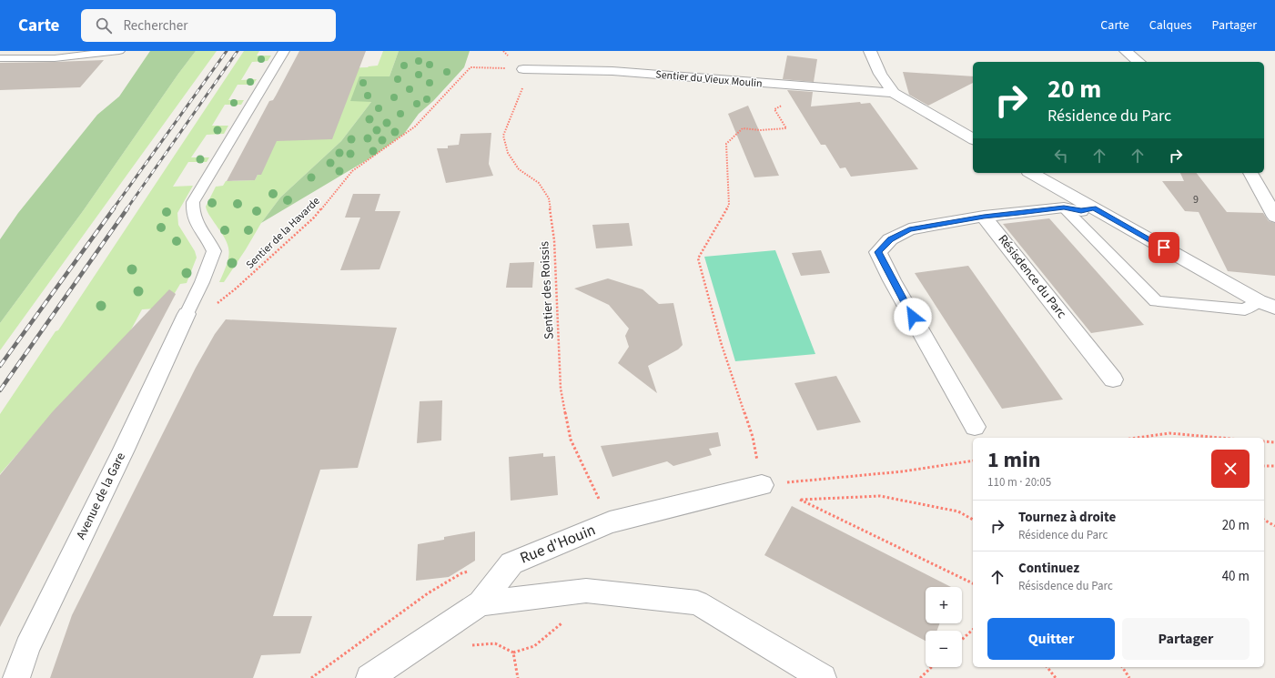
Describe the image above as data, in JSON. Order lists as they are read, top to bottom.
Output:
{
  "streets": {
    "street": [
      "Sentier du Vieux Moulin",
      "Résisdence du Parc",
      "Avenue de la Gare",
      "Rue d'Houin"
    ],
    "path": ["Sentier de la Havarde", "Sentier des Roissis"]
  },
  "crossings": [
    ["Sentier du Vieux Moulin", "Sentier de la Havarde"],
    ["Sentier du Vieux Moulin", "Sentier des Roissis"],
    ["Sentier de la Havarde", "Sentier des Roissis"],
    ["Sentier de la Havarde", "Avenue de la Gare"],
    ["Sentier des Roissis", "Rue d'Houin"]
  ],
  "house_numbers": ["9"],
  "page": {
    "header": "Carte",
    "search": "Rechercher",
    "nav": ["Carte", "Calques", "Partager"],
    "turn": ["20 m", "Résidence du Parc"],
    "heading": ["1 min", "110 m · 20:05"],
    "list": [
      {
        "name": "Tournez à droite",
        "note": "Résidence du Parc",
        "value": "20 m"
      },
      {
        "name": "Continuez",
        "note": "Résisdence du Parc",
        "value": "40 m"
      }
    ],
    "map_buttons": ["+", "−"],
    "buttons": ["Quitter", "Partager"]
  }
}
